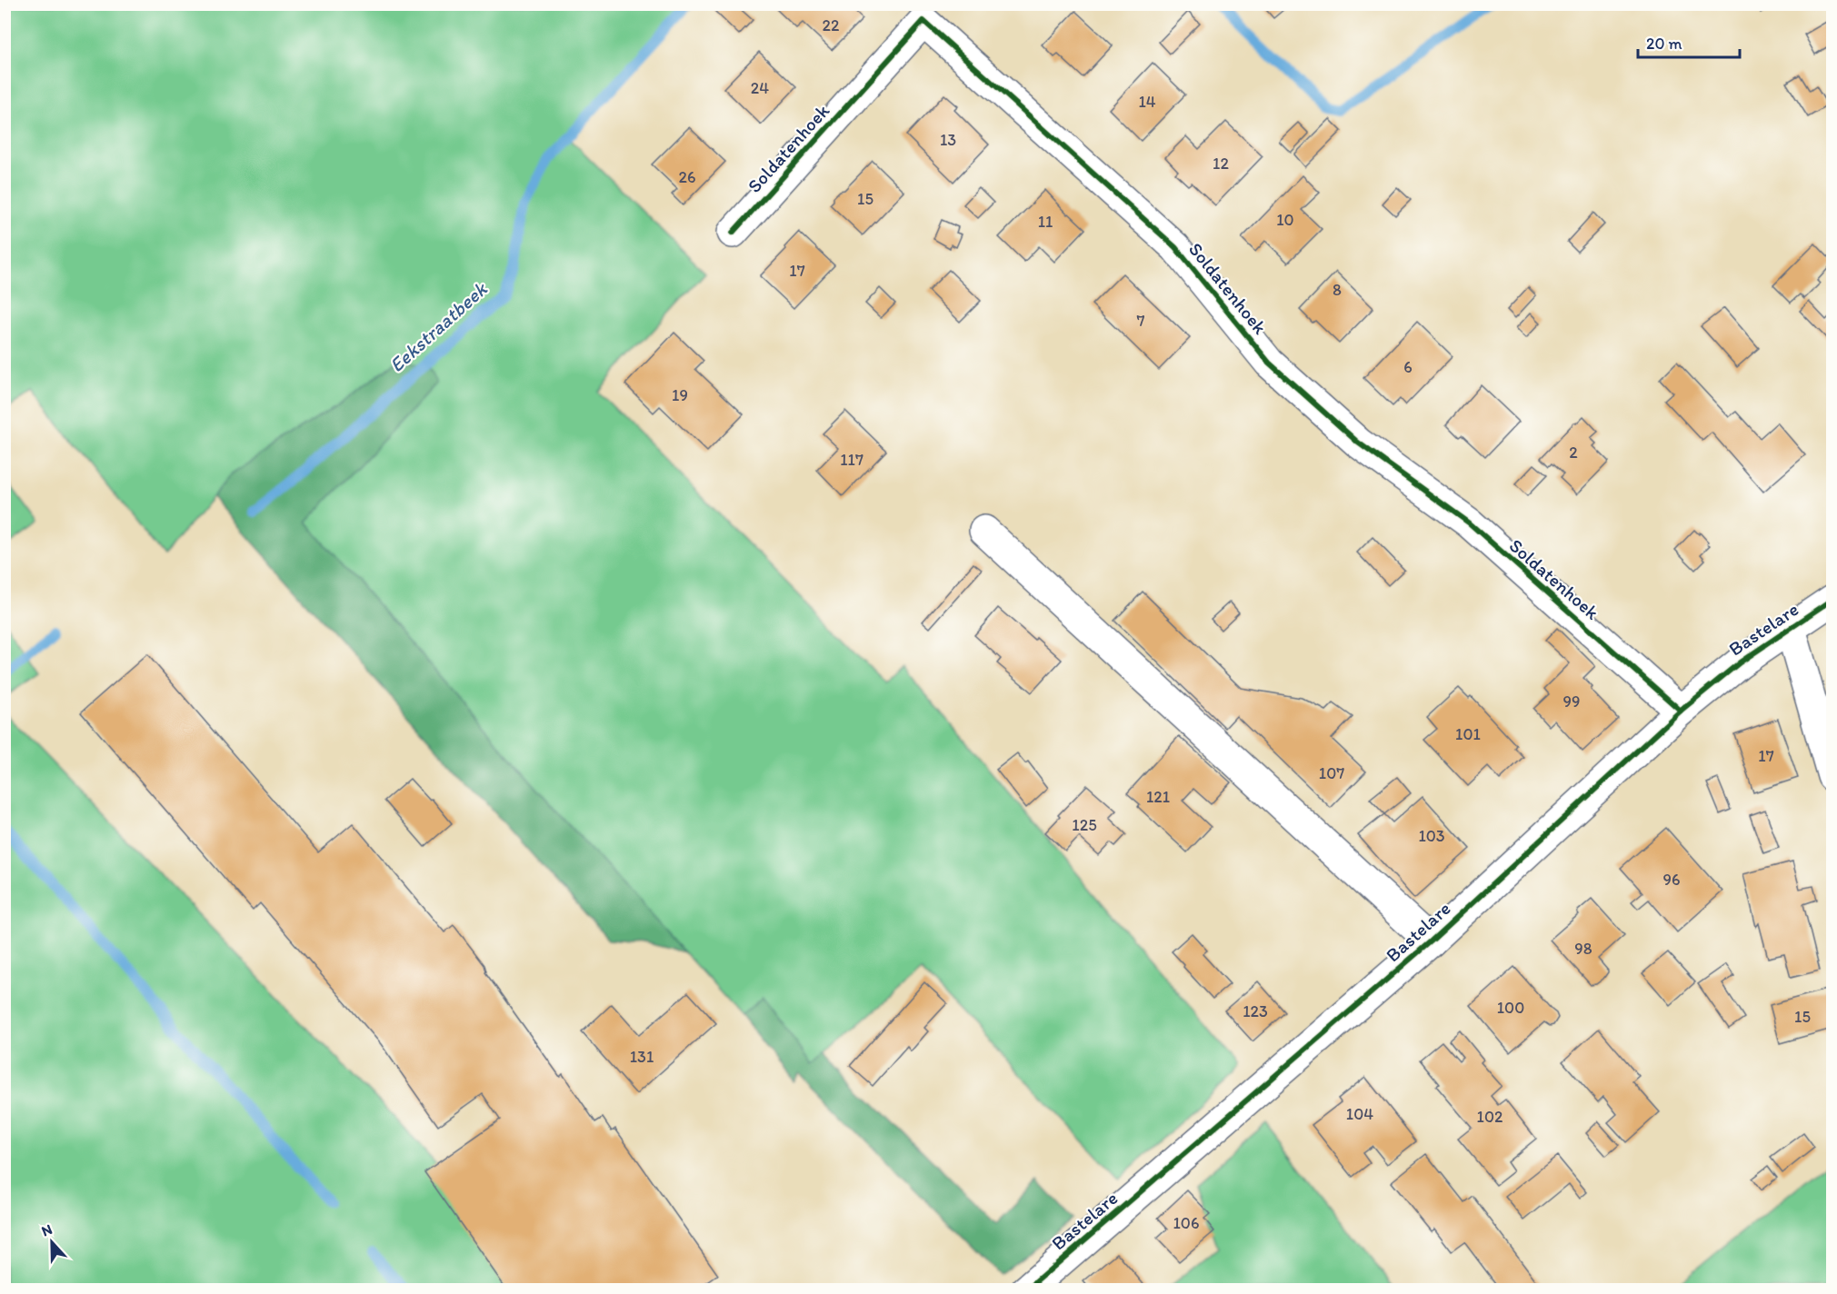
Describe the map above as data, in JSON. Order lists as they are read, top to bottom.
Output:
{
  "streets": {
    "street": ["Soldatenhoek", "Bastelare"]
  },
  "crossings": [
    ["Soldatenhoek", "Bastelare"]
  ],
  "water": ["Eekstraatbeek"],
  "house_numbers": [
    "22",
    "24",
    "14",
    "13",
    "12",
    "26",
    "15",
    "10",
    "11",
    "17",
    "8",
    "7",
    "6",
    "19",
    "2",
    "117",
    "99",
    "101",
    "17",
    "107",
    "121",
    "125",
    "103",
    "96",
    "98",
    "100",
    "123",
    "15",
    "131",
    "104",
    "102",
    "106"
  ],
  "scale_bar": "20 m",
  "north": "top"
}
